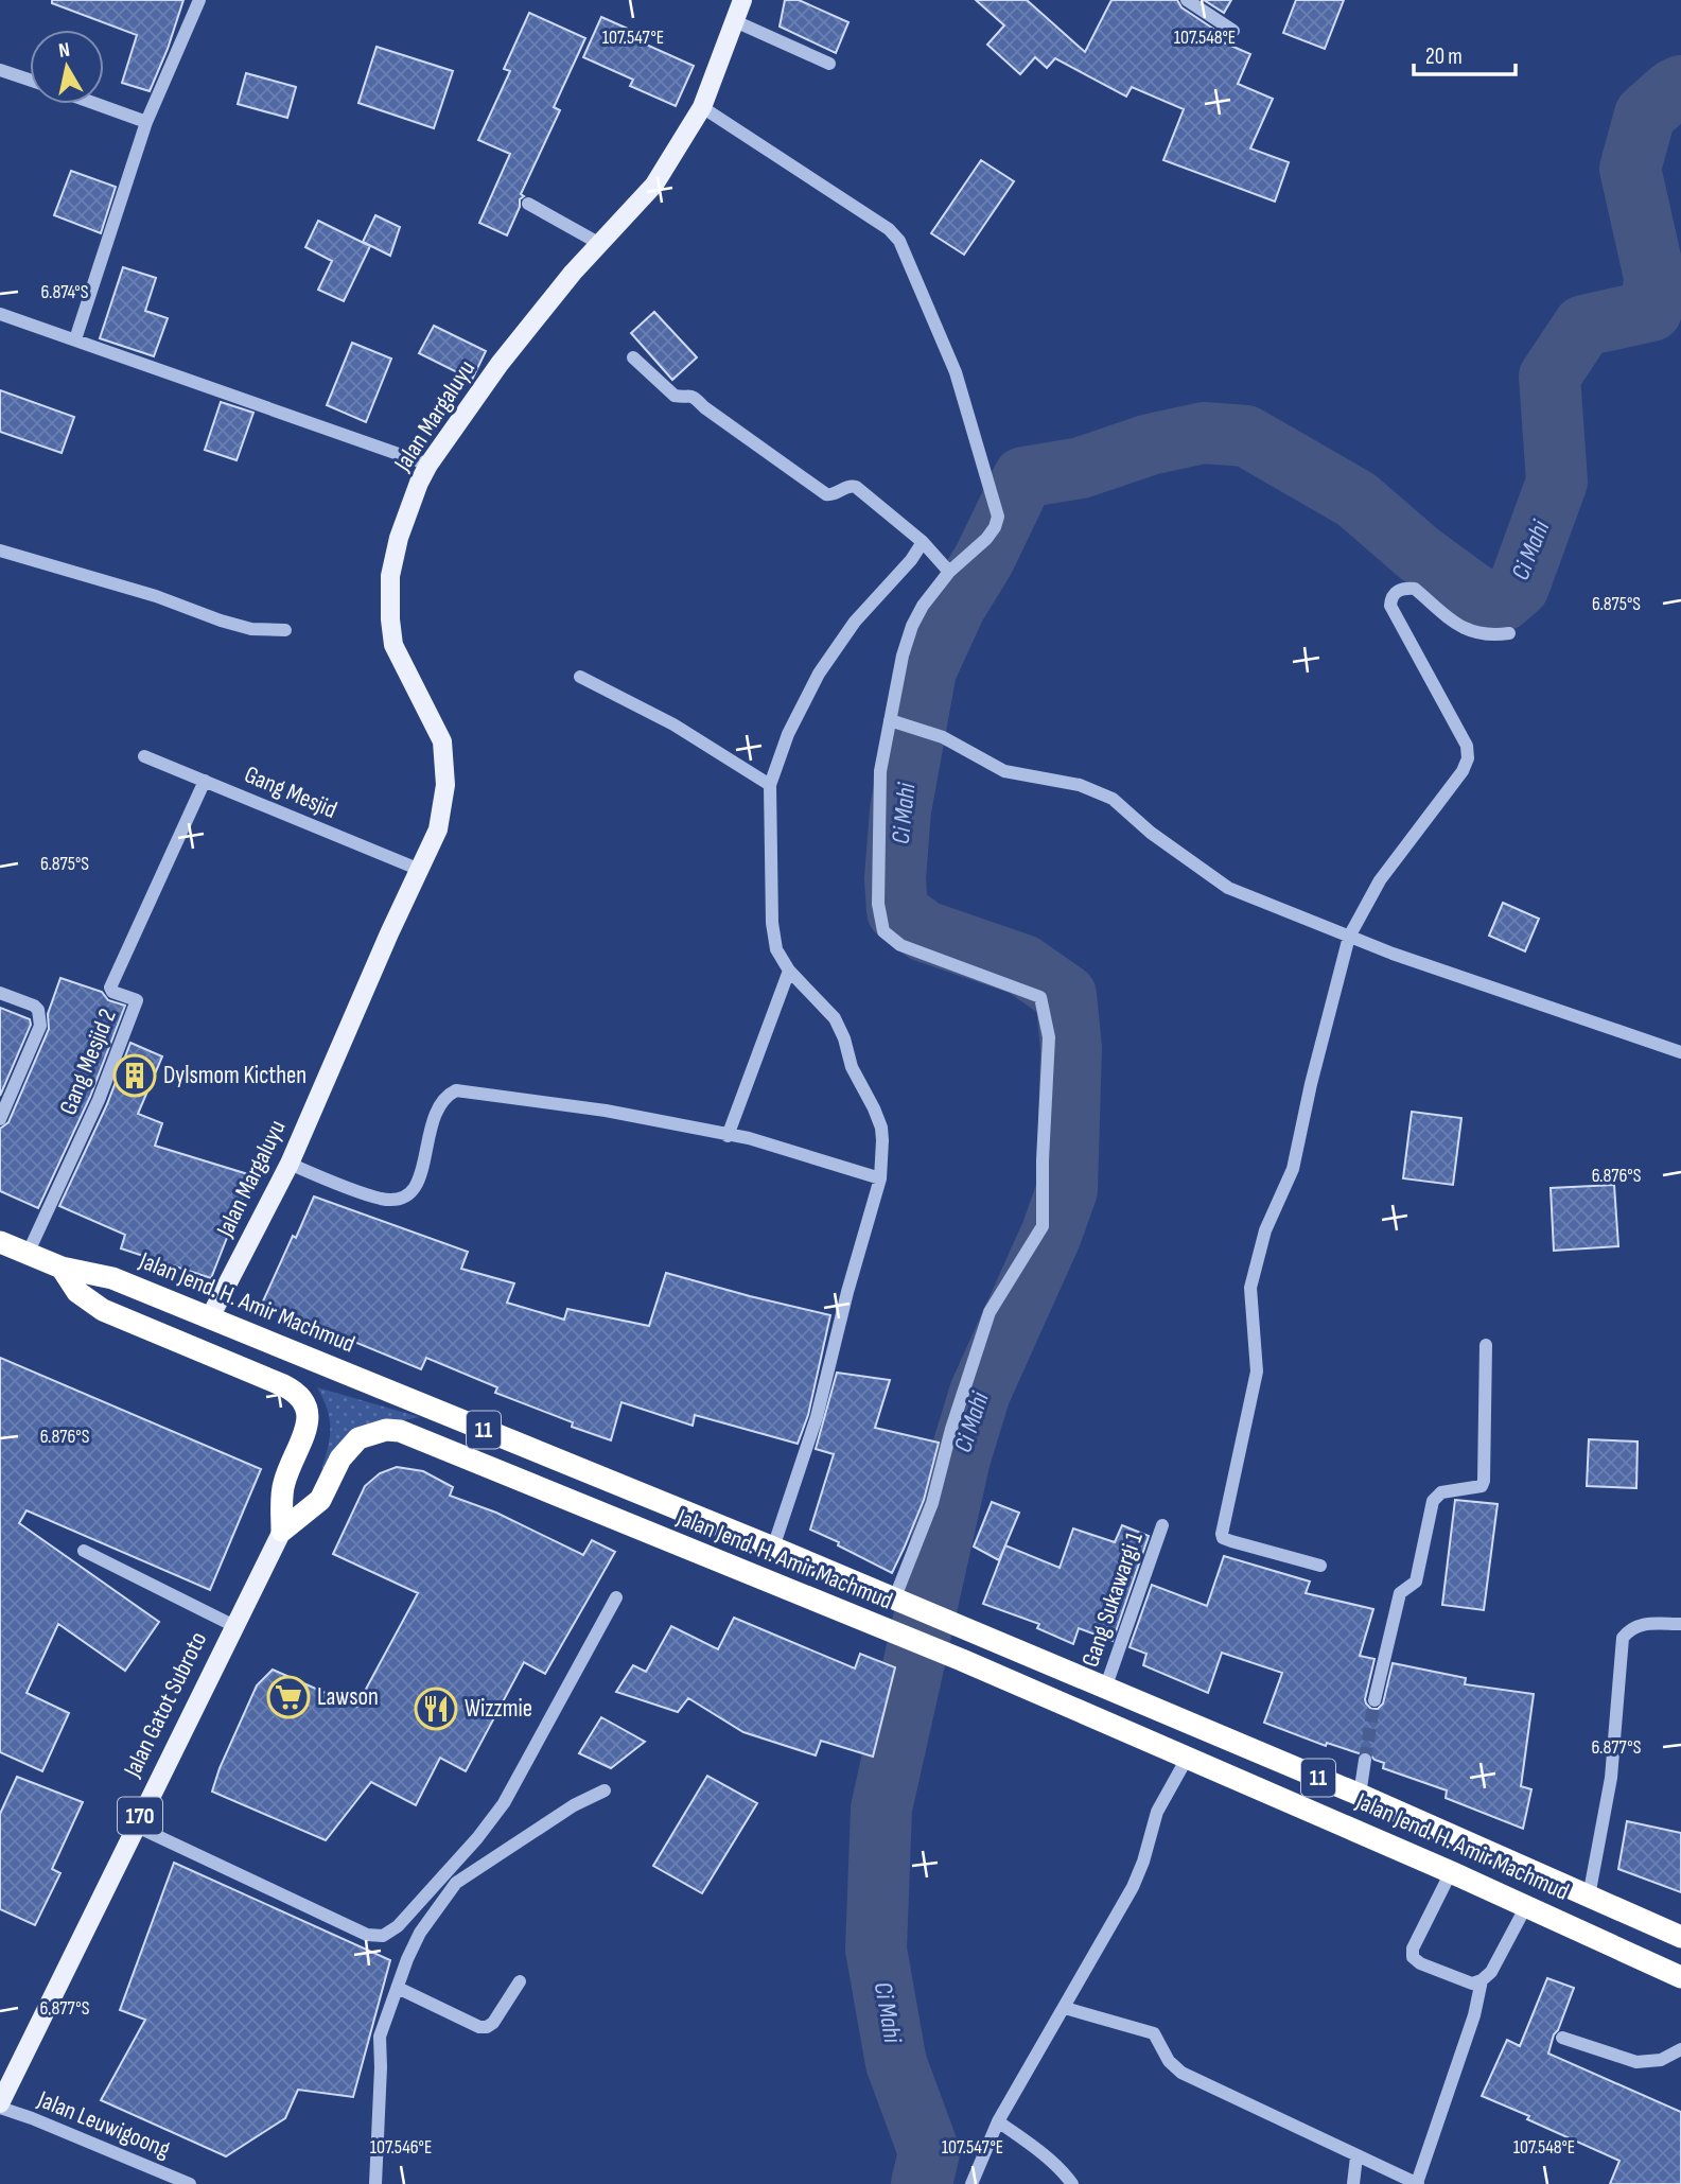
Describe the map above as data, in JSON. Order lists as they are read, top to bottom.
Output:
{
  "streets": {
    "highway": ["Jalan Jend. H. Amir Machmud", "11"],
    "main road": ["Jalan Margaluyu", "Jalan Gatot Subroto", "170"],
    "street": [
      "Gang Mesjid",
      "Gang Mesjid 2",
      "Gang Sukawargi 1",
      "Jalan Leuwigoong"
    ]
  },
  "crossings": [
    ["Jalan Margaluyu", "Gang Mesjid"],
    ["Jalan Margaluyu", "Jalan Jend. H. Amir Machmud"],
    ["Gang Mesjid", "Gang Mesjid 2"],
    ["Gang Mesjid 2", "Jalan Jend. H. Amir Machmud"],
    ["Jalan Jend. H. Amir Machmud", "Gang Sukawargi 1"],
    ["Jalan Jend. H. Amir Machmud", "Jalan Gatot Subroto"],
    ["Jalan Gatot Subroto", "Jalan Leuwigoong"]
  ],
  "water": ["Ci Mahi"],
  "places": {
    "building": ["Dylsmom Kicthen"],
    "supermarket": ["Lawson"],
    "restaurant": ["Wizzmie"]
  },
  "scale_bar": "20 m",
  "north": "top",
  "coordinates": [
    "107.547°E",
    "107.548°E",
    "6.874°S",
    "6.875°S",
    "6.876°S",
    "6.877°S",
    "107.546°E"
  ]
}
